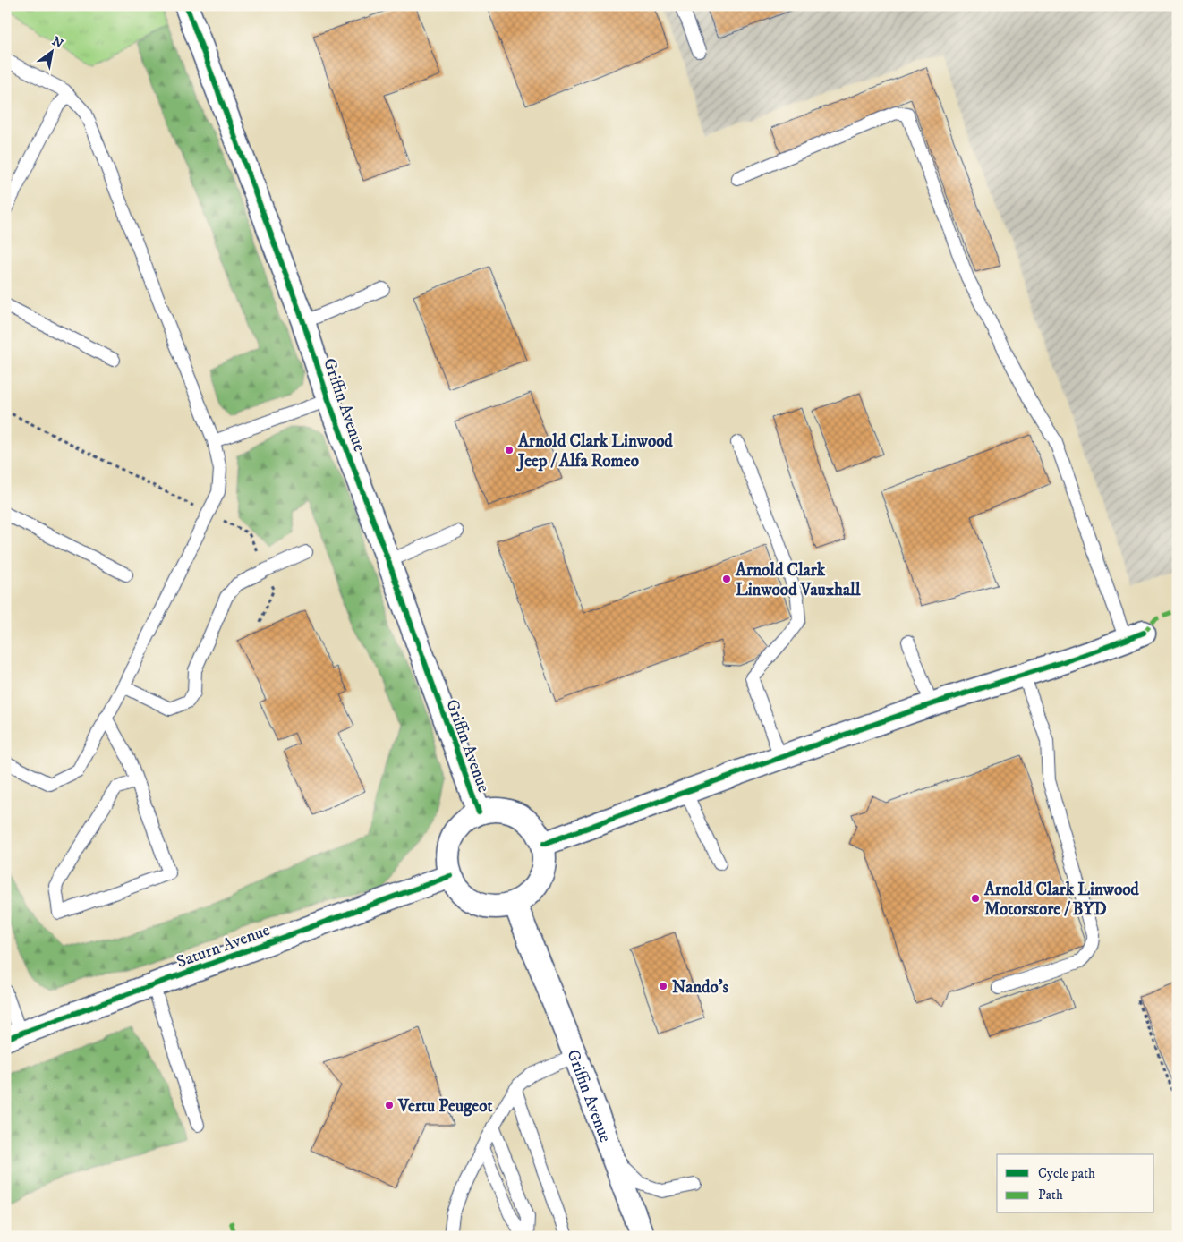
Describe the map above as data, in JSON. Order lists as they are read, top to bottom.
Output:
{
  "streets": {
    "street": ["Griffin Avenue", "Saturn Avenue"]
  },
  "crossings": [
    ["Griffin Avenue", "Saturn Avenue"]
  ],
  "places": [
    "Arnold Clark Linwood Jeep / Alfa Romeo",
    "Arnold Clark Linwood Vauxhall",
    "Arnold Clark Linwood Motorstore / BYD",
    "Nando's",
    "Vertu Peugeot"
  ],
  "legend": ["Cycle path", "Path"],
  "north": "top right"
}
